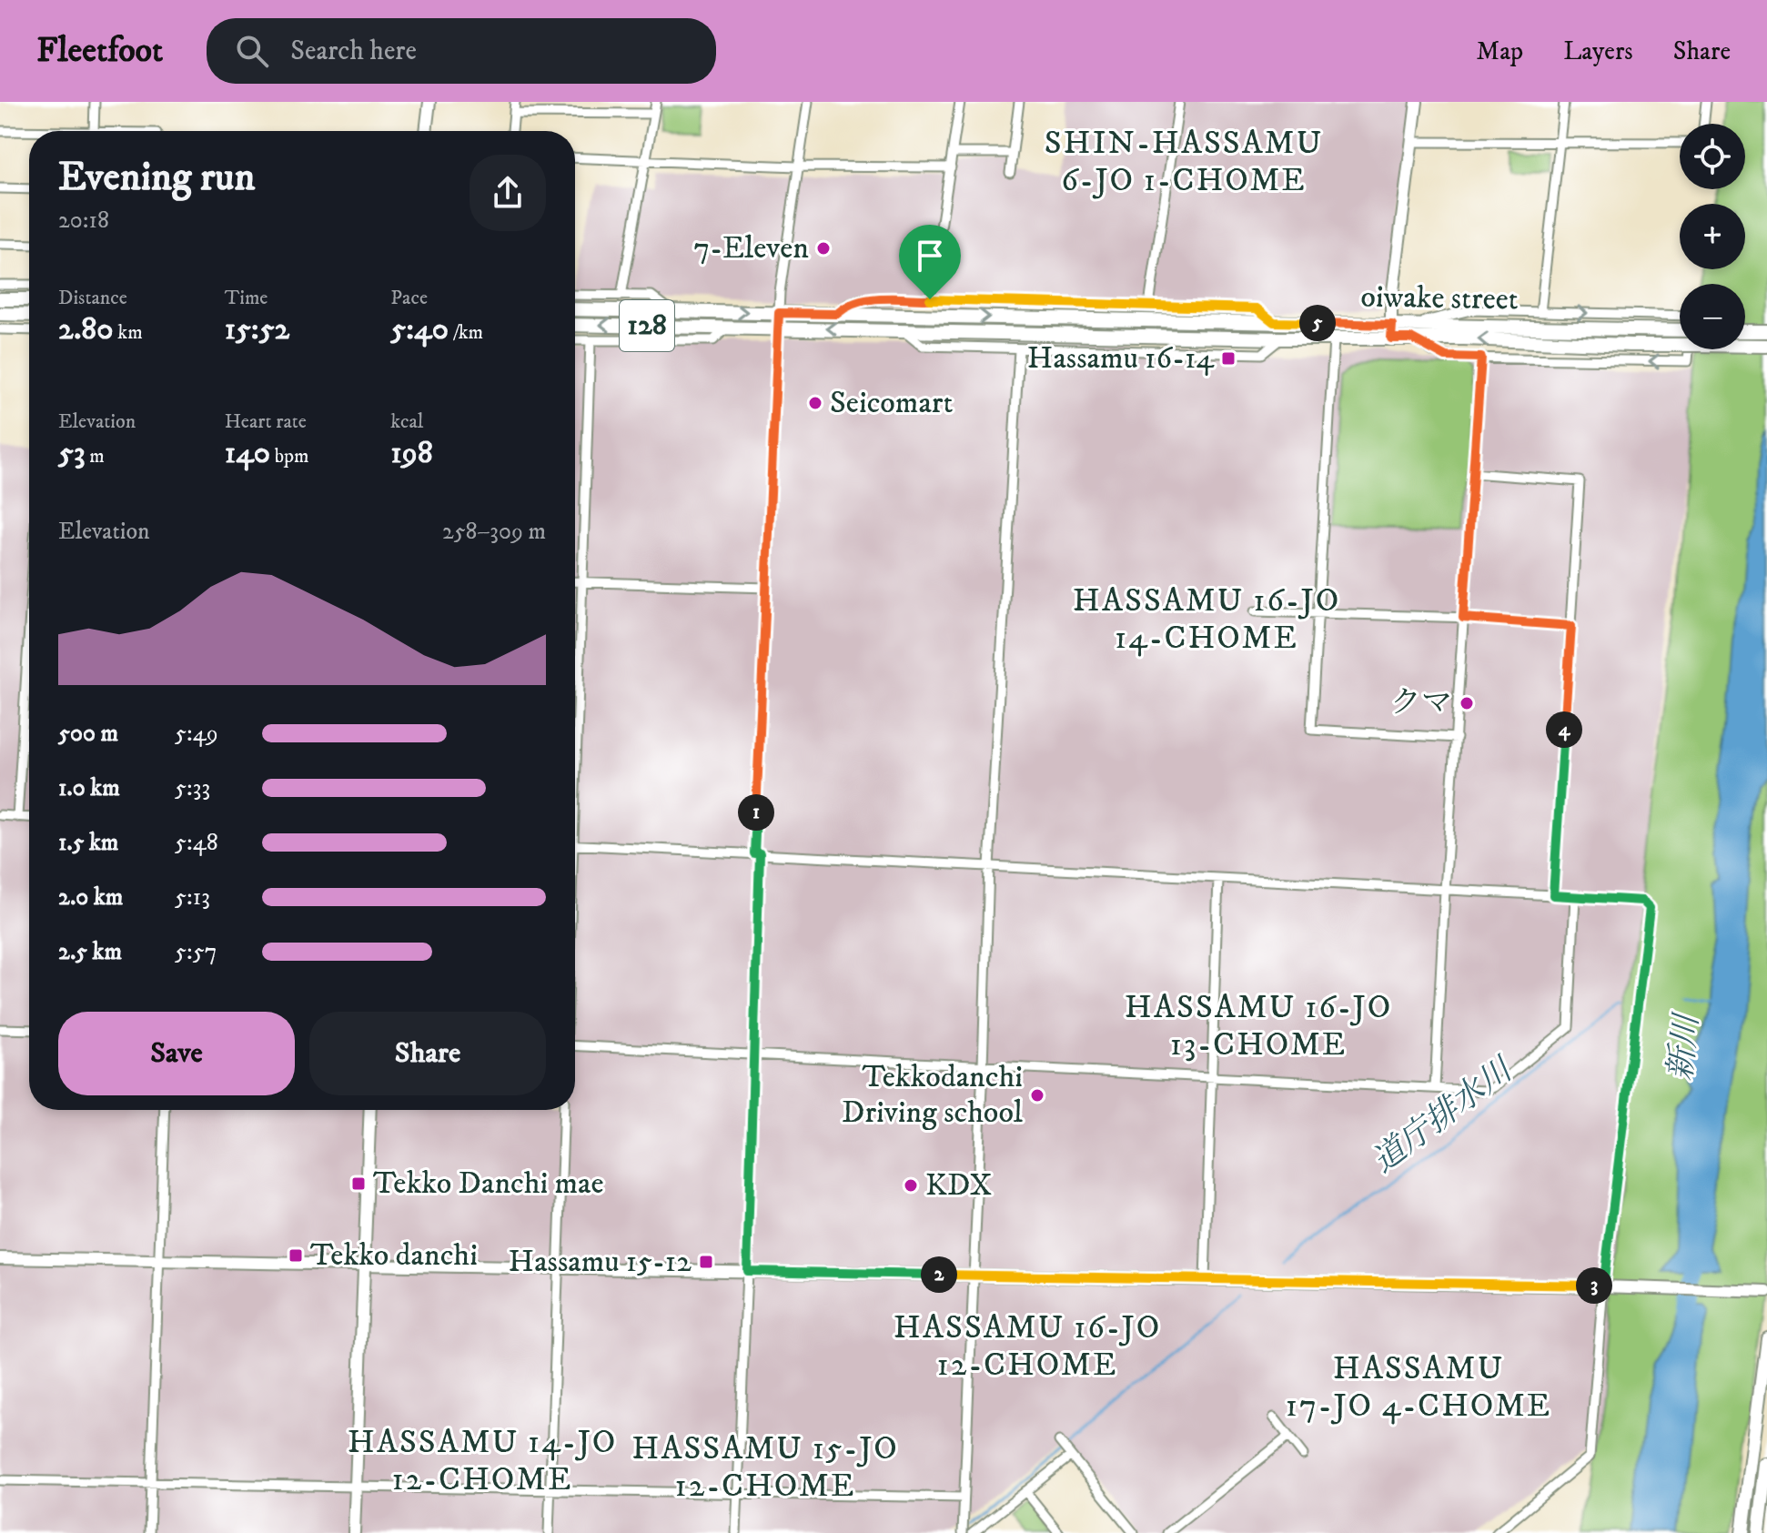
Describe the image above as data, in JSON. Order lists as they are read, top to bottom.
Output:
{
  "streets": {
    "main road": ["oiwake street", "128"]
  },
  "crossings": [
    ["oiwake street", "128"]
  ],
  "districts": [
    "SHIN-HASSAMU 6-JO 1-CHOME",
    "HASSAMU 16-JO 14-CHOME",
    "HASSAMU 16-JO 13-CHOME",
    "HASSAMU 16-JO 12-CHOME",
    "HASSAMU 17-JO 4-CHOME",
    "HASSAMU 14-JO 12-CHOME",
    "HASSAMU 15-JO 12-CHOME"
  ],
  "water": ["新川", "道庁排水川"],
  "places": {
    "other": [
      "7-Eleven",
      "Seicomart",
      "クマ",
      "Tekkodanchi Driving school",
      "KDX"
    ],
    "transit": [
      "Hassamu 16-14",
      "Tekko Danchi mae",
      "Tekko danchi",
      "Hassamu 15-12"
    ]
  },
  "page": {
    "header": "Fleetfoot",
    "search": "Search here",
    "nav": ["Map", "Layers", "Share"],
    "map_buttons": ["+", "−"],
    "heading": ["Evening run", "20:18"],
    "stats": [
      ["Distance", "2.80 km"],
      ["Time", "15:52"],
      ["Pace", "5:40 /km"],
      ["Elevation", "53 m"],
      ["Heart rate", "140 bpm"],
      ["kcal", "198"]
    ],
    "pins": [
      "5",
      "4",
      "1",
      "2",
      "3"
    ],
    "chart": ["Elevation", "258–309 m"],
    "list": [
      {
        "name": "500 m",
        "note": "5:49"
      },
      {
        "name": "1.0 km",
        "note": "5:33"
      },
      {
        "name": "1.5 km",
        "note": "5:48"
      },
      {
        "name": "2.0 km",
        "note": "5:13"
      },
      {
        "name": "2.5 km",
        "note": "5:57"
      }
    ],
    "buttons": ["Save", "Share"]
  }
}
